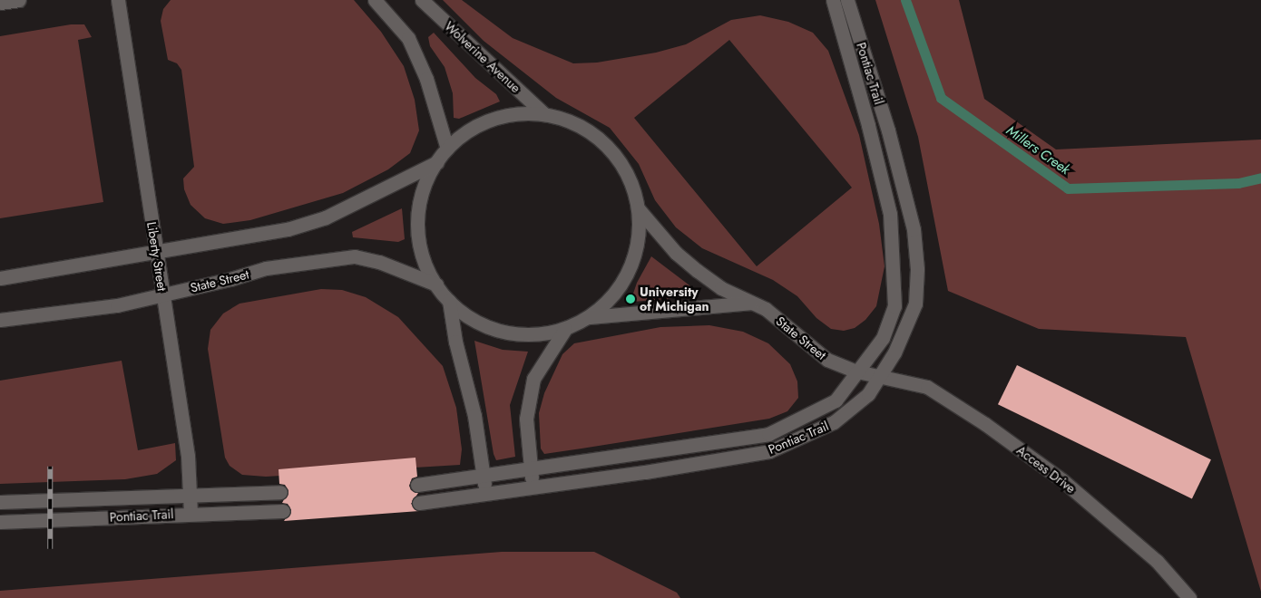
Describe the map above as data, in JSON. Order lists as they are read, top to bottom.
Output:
{
  "streets": {
    "lane": [
      "Wolverine Avenue",
      "Pontiac Trail",
      "Liberty Street",
      "State Street",
      "Access Drive"
    ]
  },
  "crossings": [
    ["Pontiac Trail", "Liberty Street"],
    ["Pontiac Trail", "State Street"],
    ["Pontiac Trail", "Access Drive"],
    ["Liberty Street", "State Street"],
    ["State Street", "Access Drive"]
  ],
  "water": ["Millers Creek"],
  "places": ["University of Michigan"]
}
